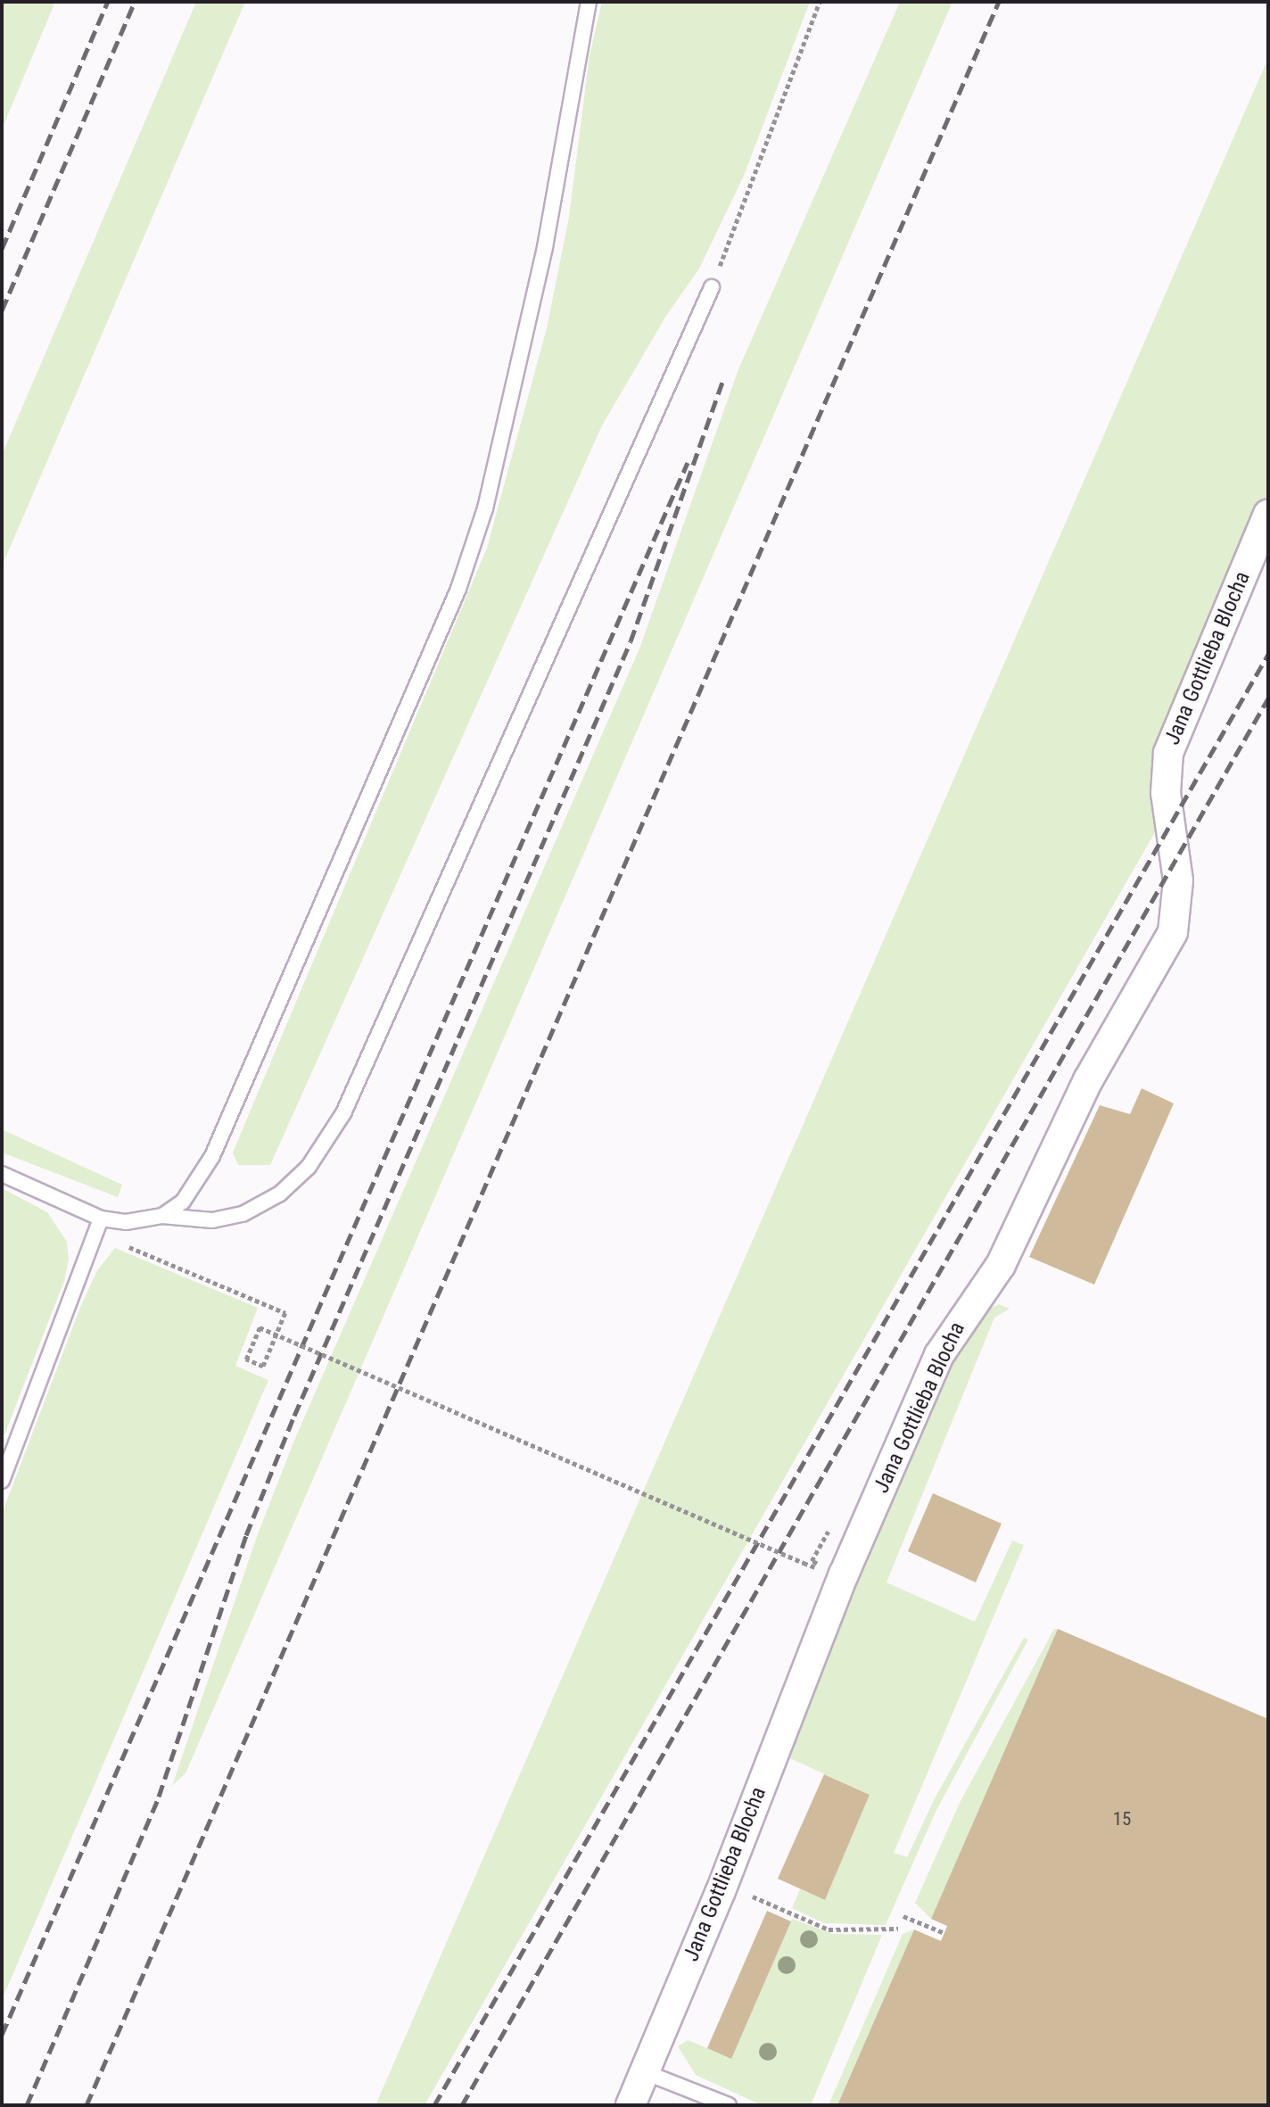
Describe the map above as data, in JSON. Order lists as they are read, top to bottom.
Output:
{
  "streets": {
    "street": ["Jana Gottlieba Blocha"]
  },
  "house_numbers": ["15"]
}
